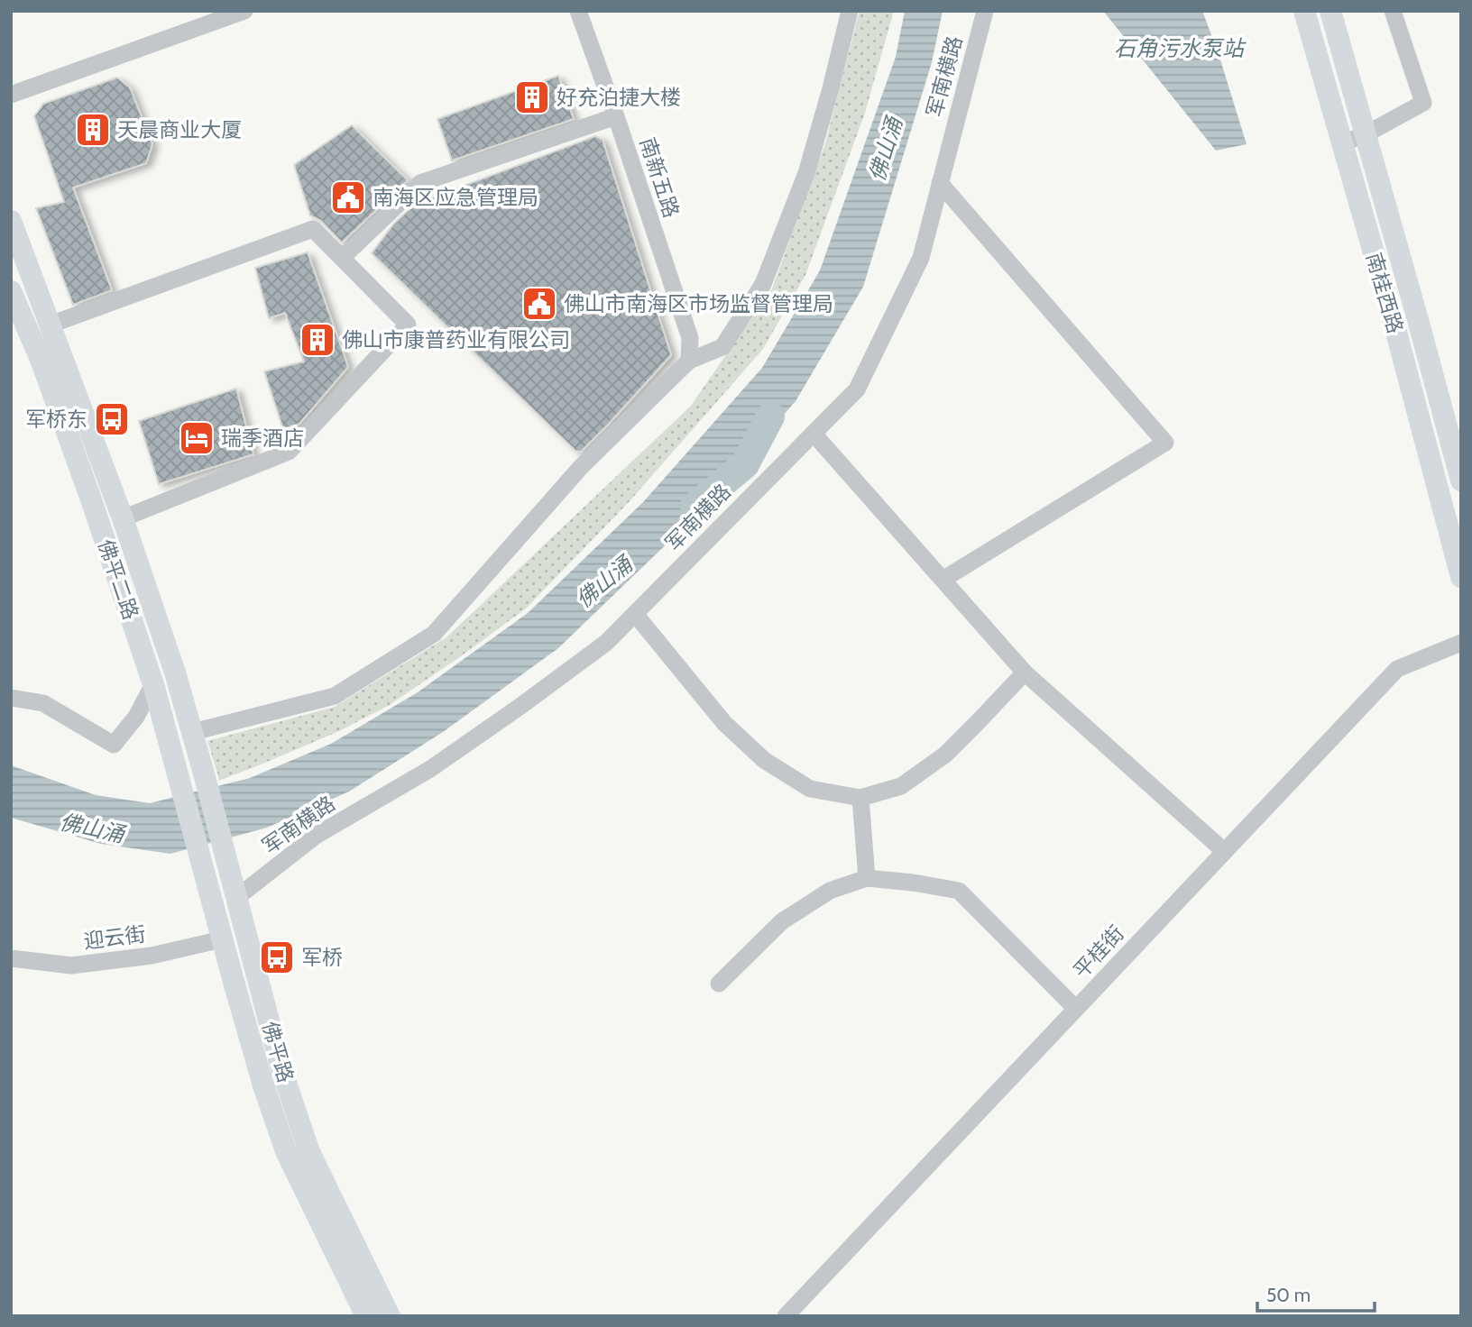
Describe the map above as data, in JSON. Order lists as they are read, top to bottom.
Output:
{
  "streets": {
    "main road": ["南桂西路", "佛平二路", "佛平路"],
    "street": [
      "军南横路",
      "南新五路",
      "迎云街",
      "平桂街"
    ]
  },
  "crossings": [
    ["军南横路", "佛平路"],
    ["佛平二路", "佛平路"],
    ["迎云街", "佛平路"]
  ],
  "water": ["石角污水泵站", "佛山涌"],
  "places": {
    "building": ["好充泊捷大楼", "天晨商业大厦", "佛山市康普药业有限公司"],
    "public building": ["南海区应急管理局", "佛山市南海区市场监督管理局"],
    "bus stop": ["军桥东", "军桥"],
    "hotel": ["瑞季酒店"]
  },
  "scale_bar": "50 m"
}
